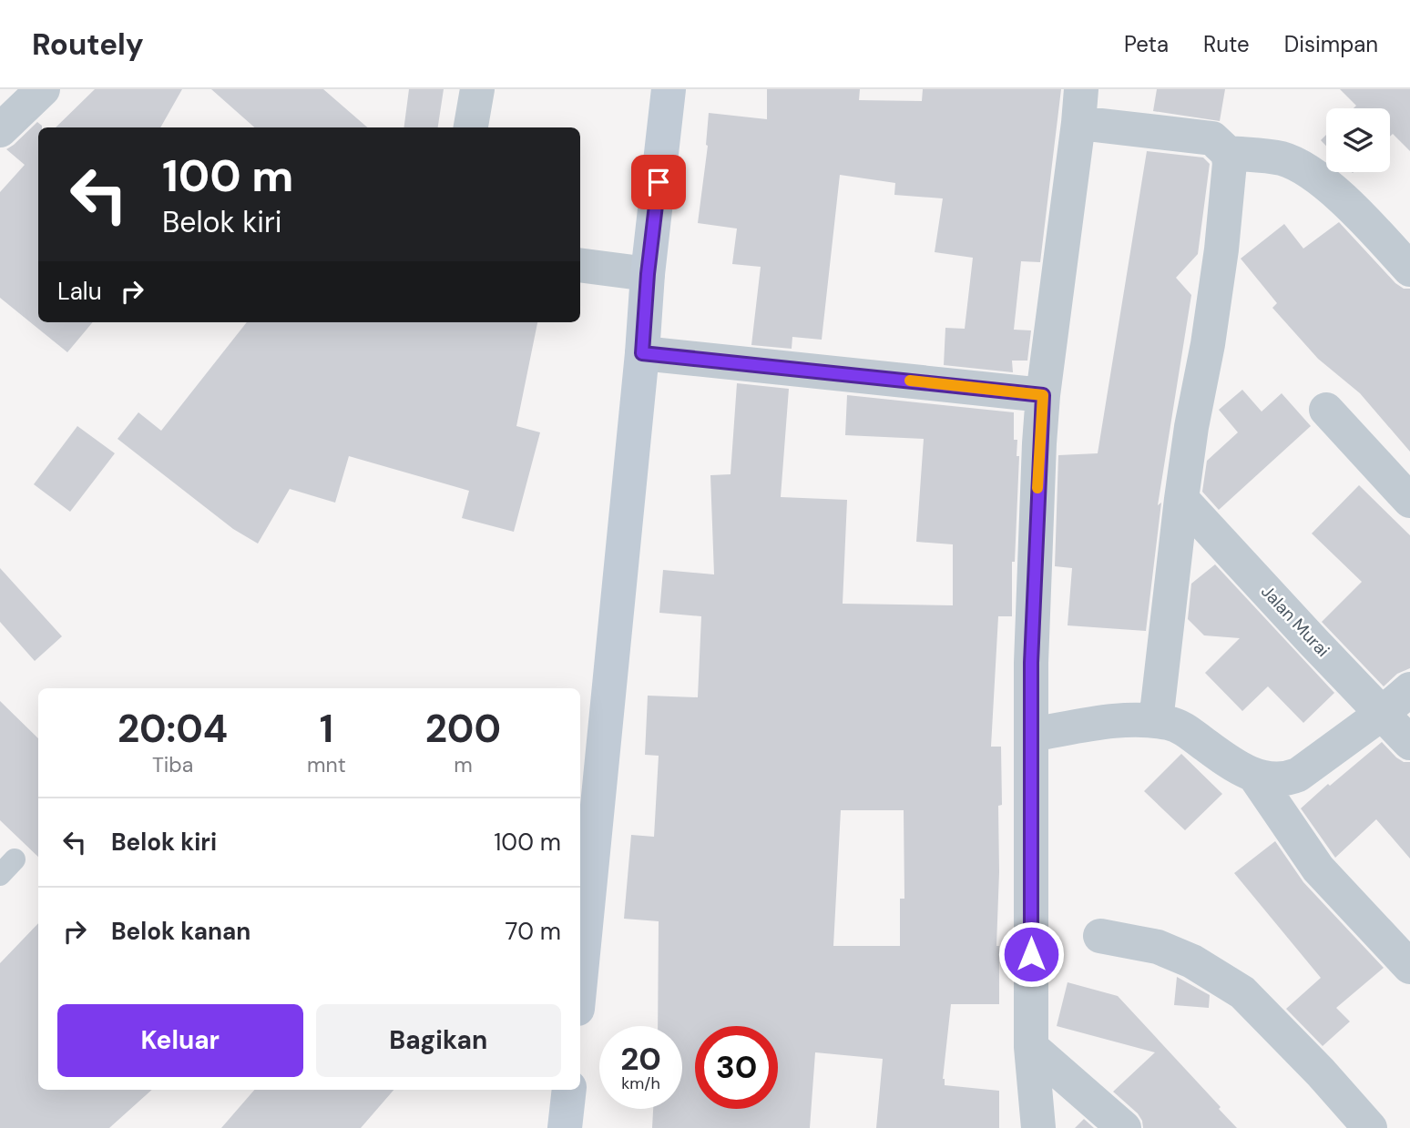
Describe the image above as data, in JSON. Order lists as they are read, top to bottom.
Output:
{
  "streets": {
    "street": ["Jalan Murai"]
  },
  "page": {
    "header": "Routely",
    "nav": ["Peta", "Rute", "Disimpan"],
    "turn": ["100 m", "Belok kiri"],
    "then": "Lalu",
    "eta": [
      "20:04",
      "Tiba",
      "1",
      "mnt",
      "200",
      "m"
    ],
    "list": [
      {
        "name": "Belok kiri",
        "value": "100 m"
      },
      {
        "name": "Belok kanan",
        "value": "70 m"
      }
    ],
    "buttons": ["Keluar", "Bagikan"],
    "speed": "20 km/h",
    "limit": "30"
  }
}
